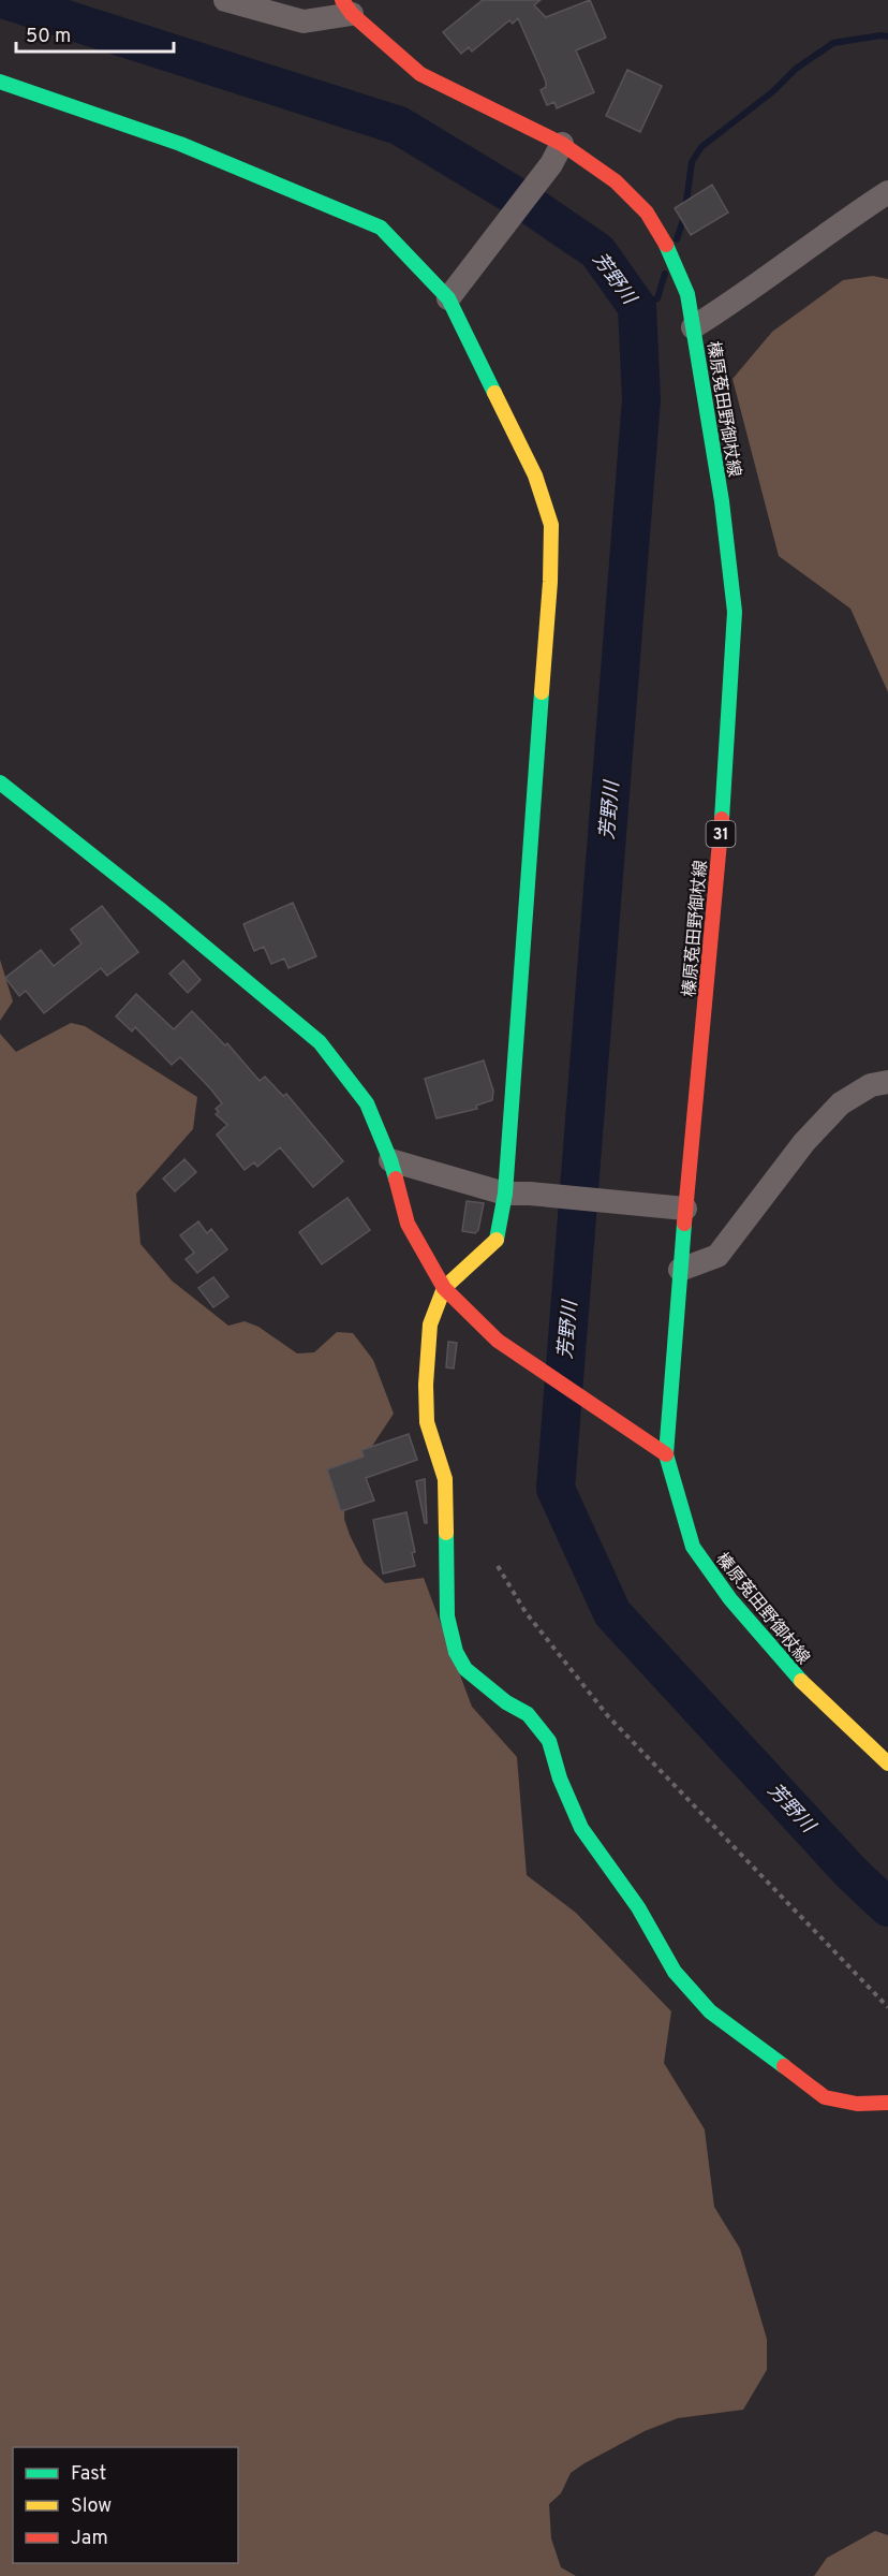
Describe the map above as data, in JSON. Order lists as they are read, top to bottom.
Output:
{
  "streets": {
    "street": ["榛原菟田野御杖線", "31"]
  },
  "water": ["芳野川"],
  "legend": ["Fast", "Slow", "Jam"],
  "scale_bar": "50 m"
}
